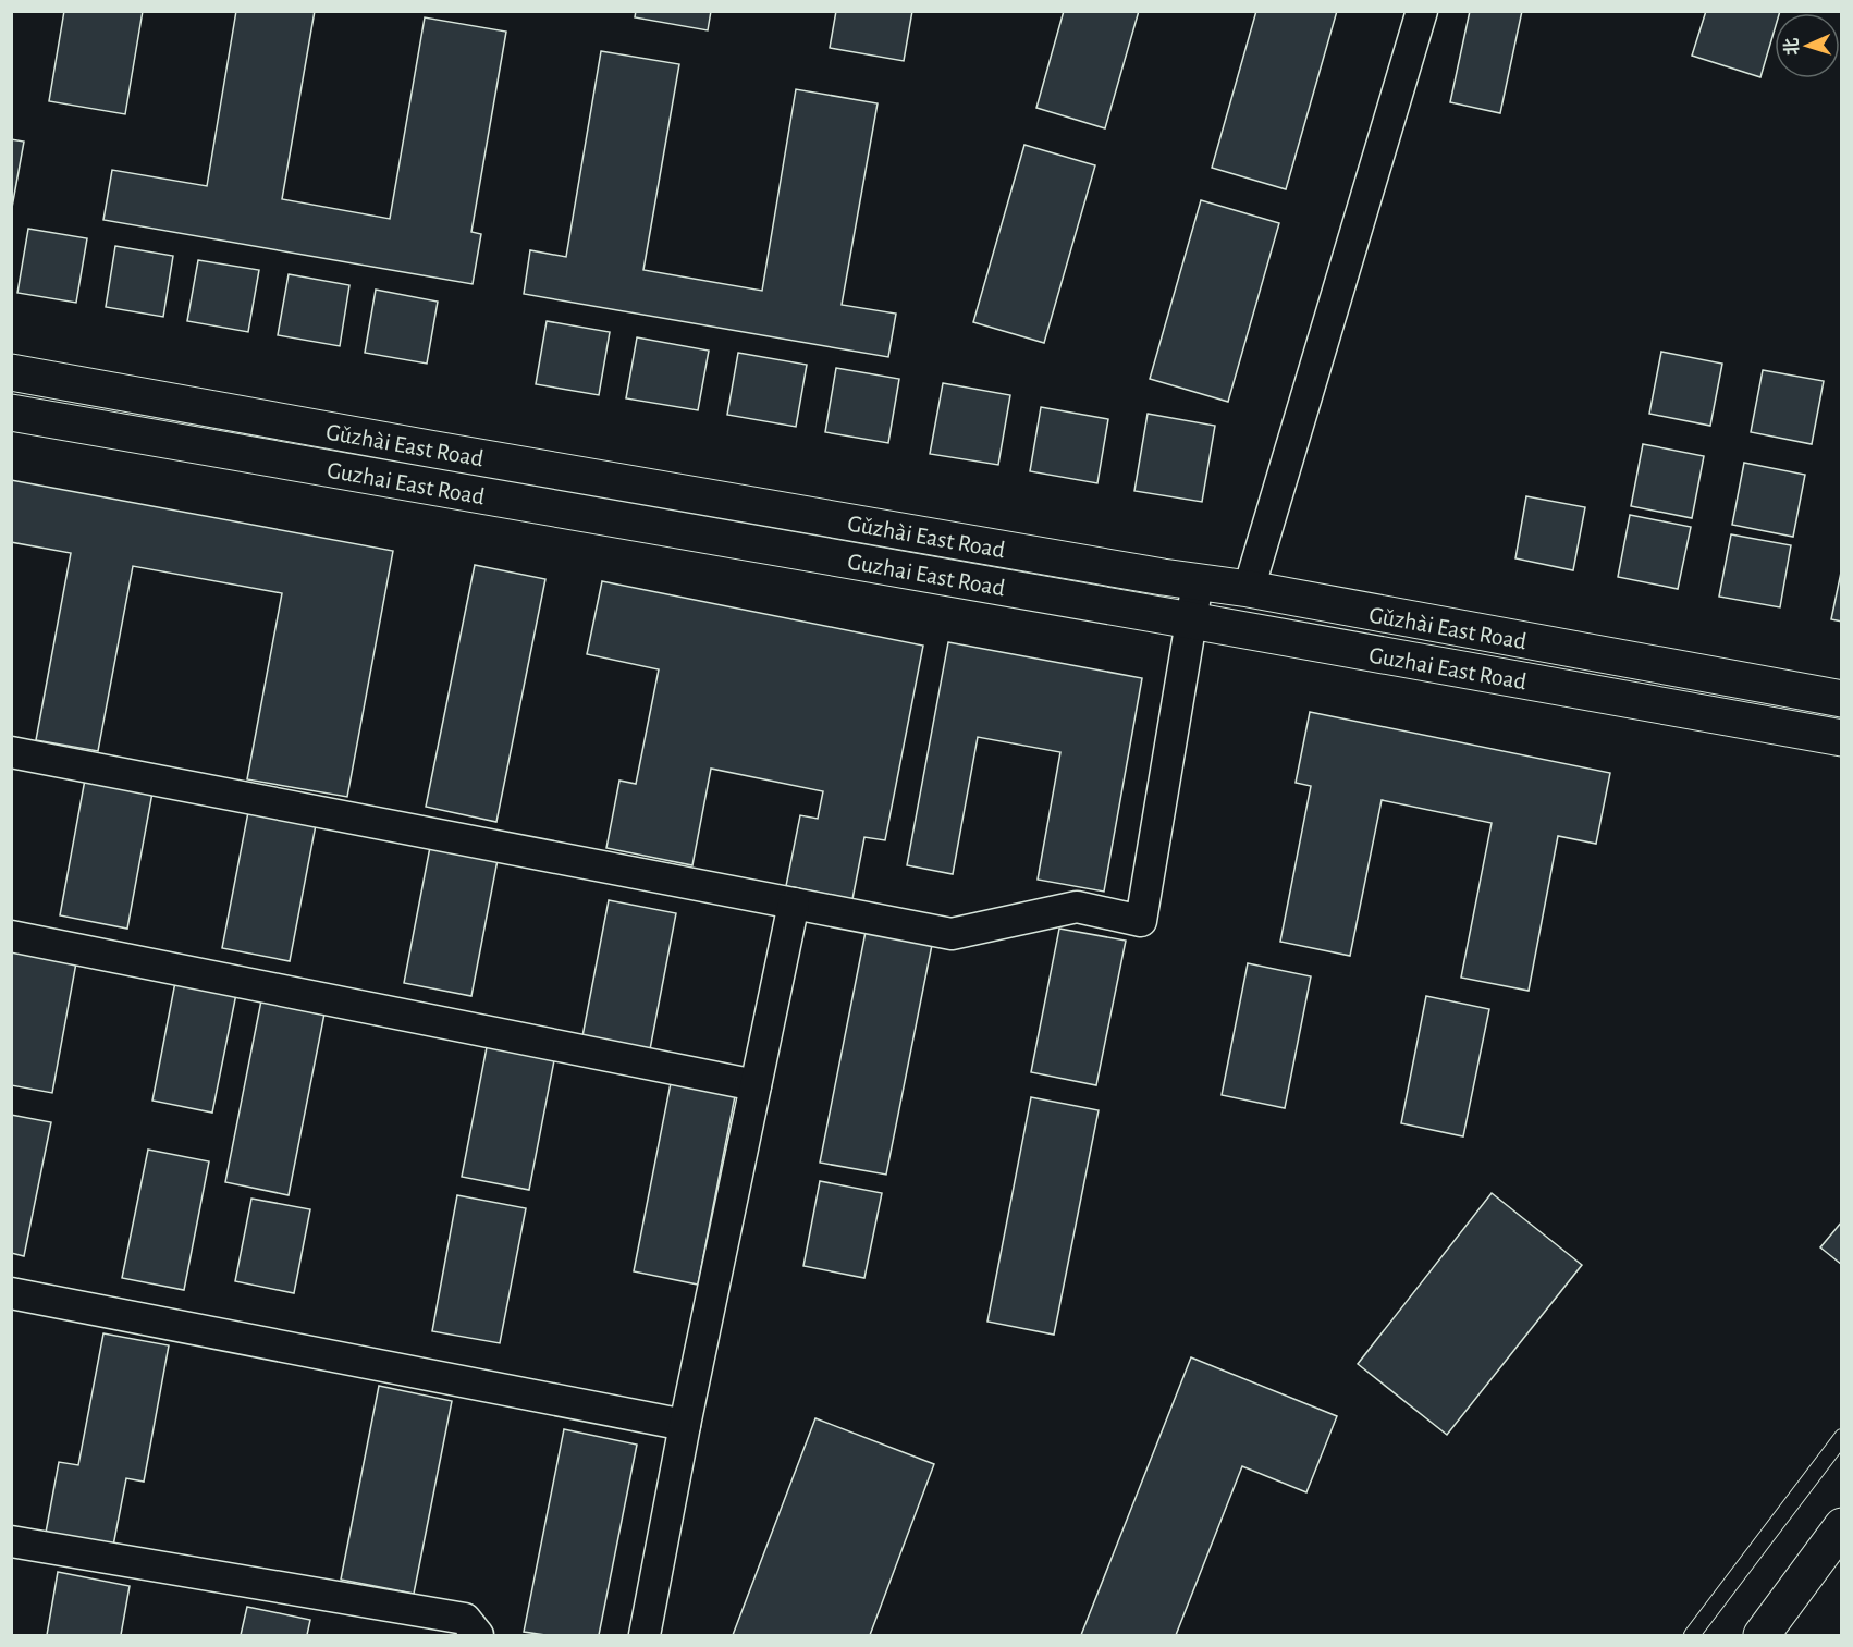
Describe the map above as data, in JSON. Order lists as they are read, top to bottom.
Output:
{
  "streets": {
    "main road": ["Gǔzhài East Road", "Guzhai East Road"]
  },
  "north": "left"
}
